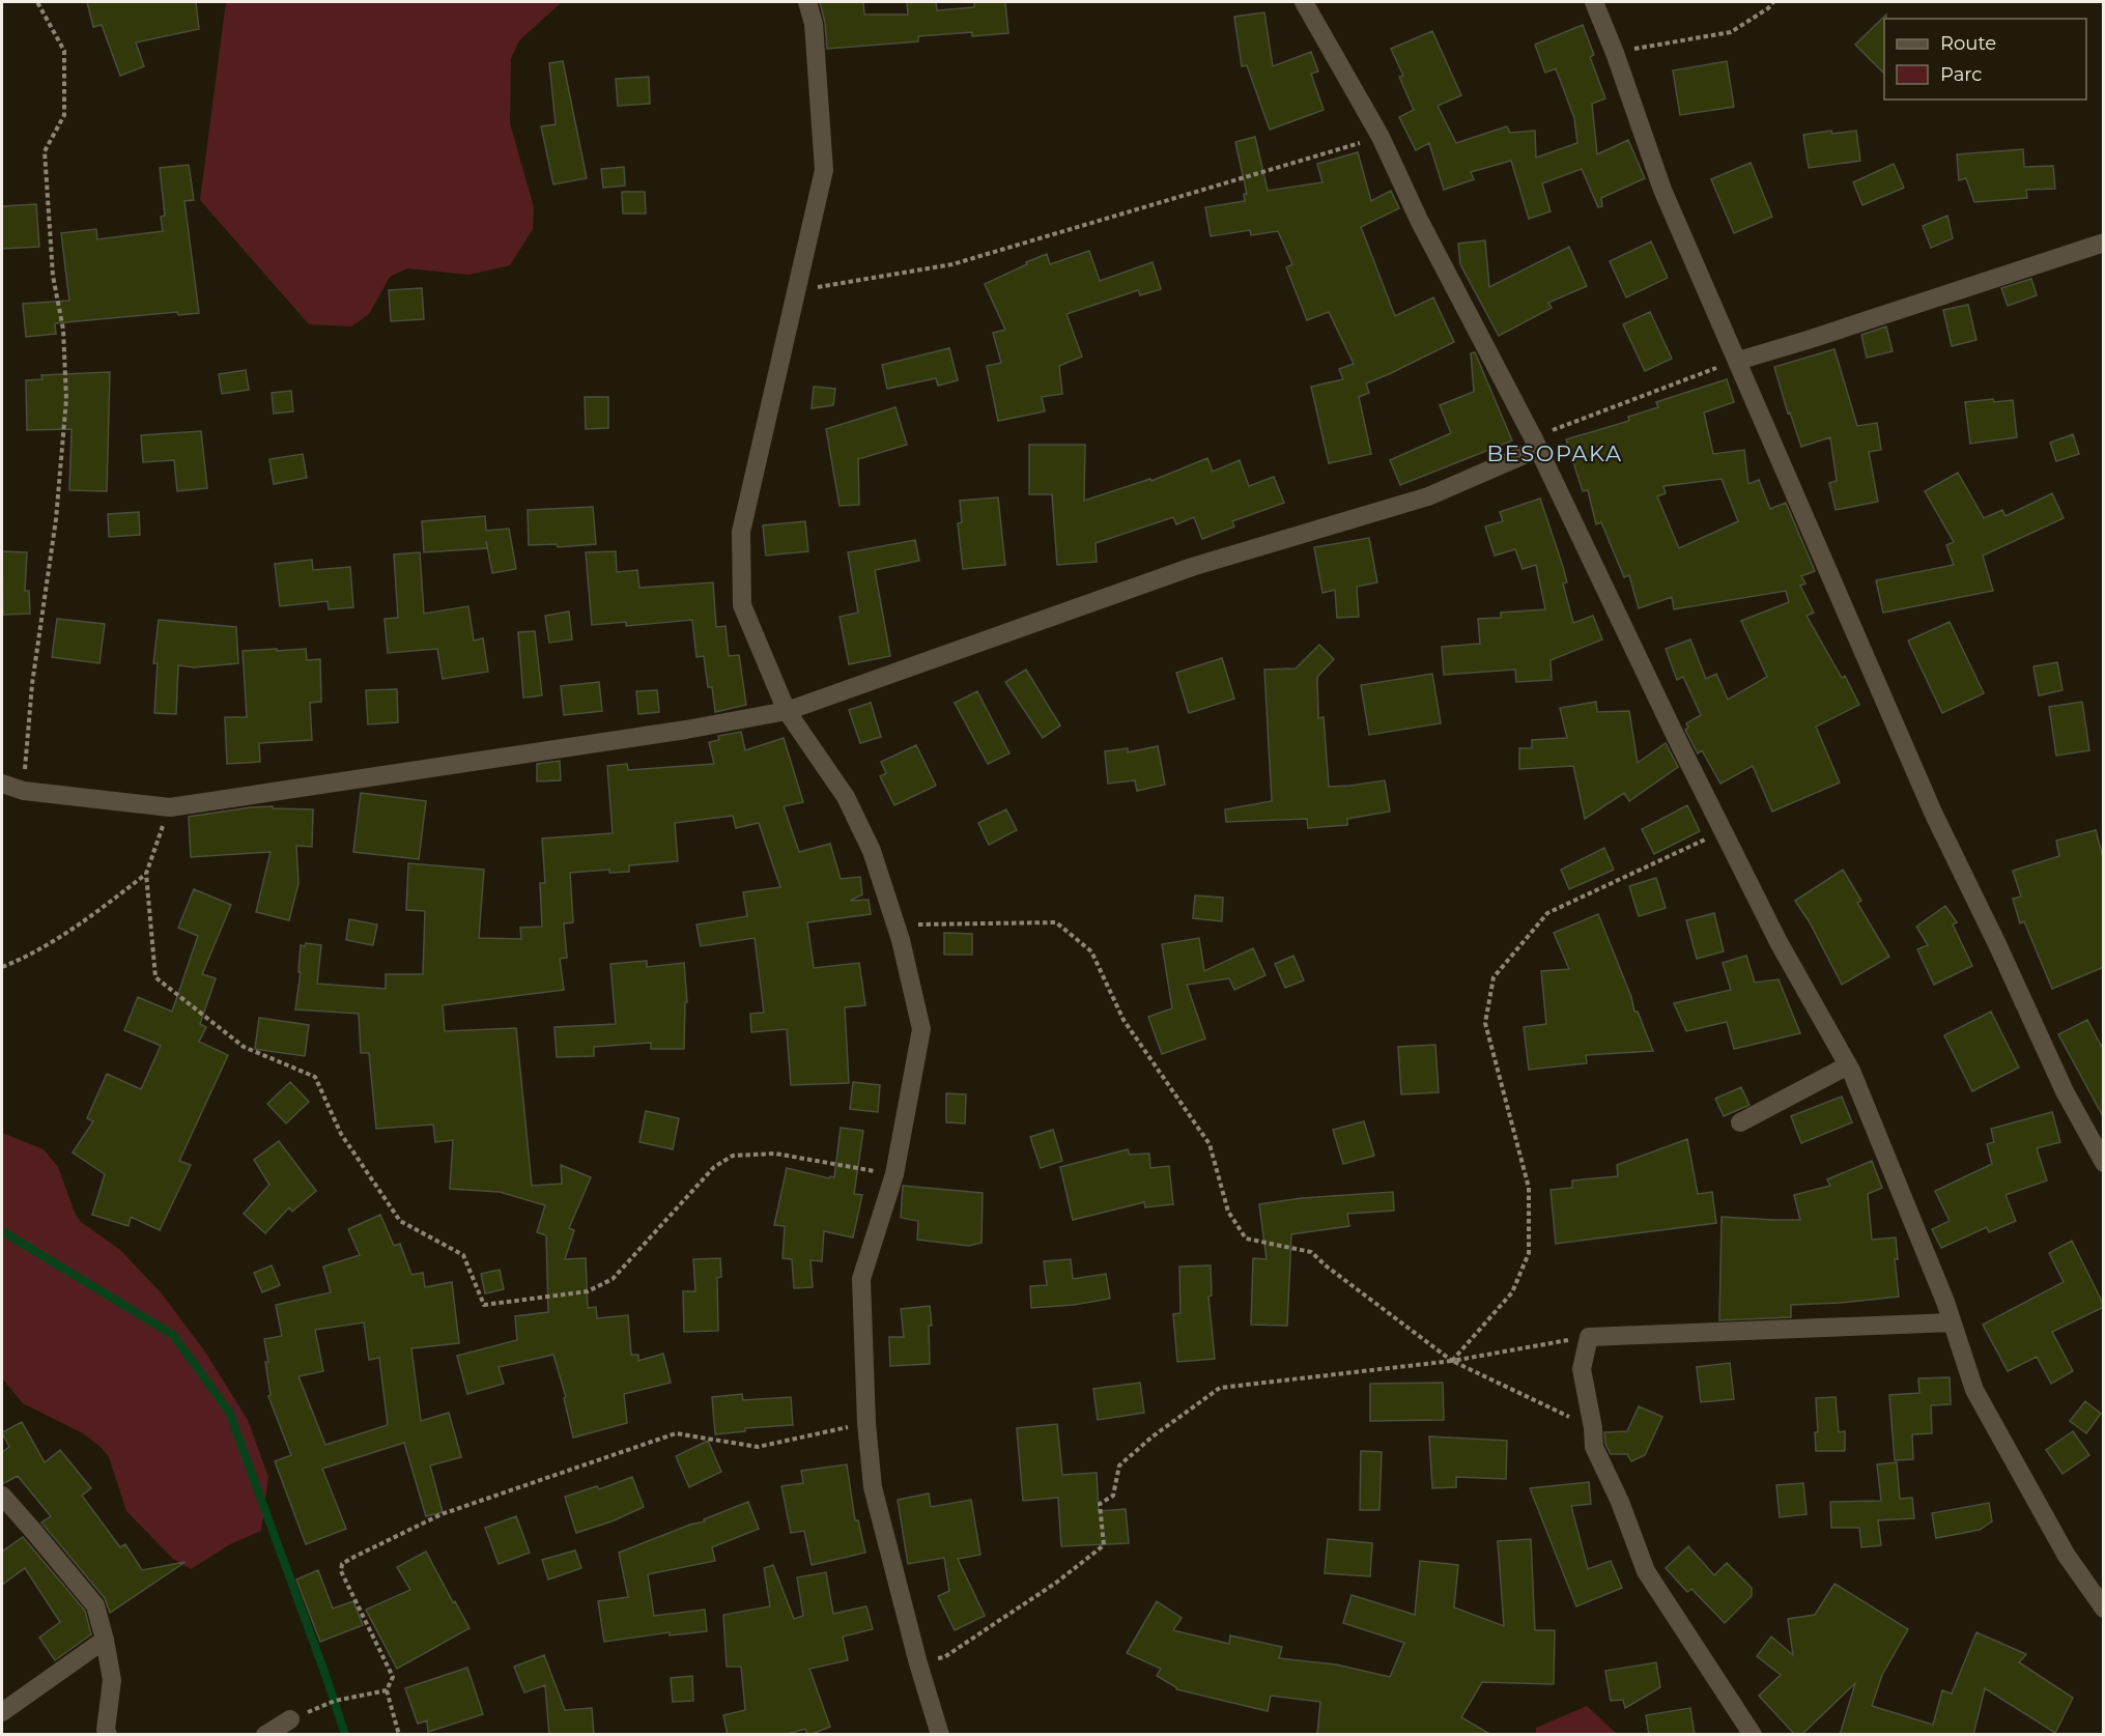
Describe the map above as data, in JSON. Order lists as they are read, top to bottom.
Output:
{
  "districts": ["BESOPAKA"],
  "legend": ["Route", "Parc"]
}
